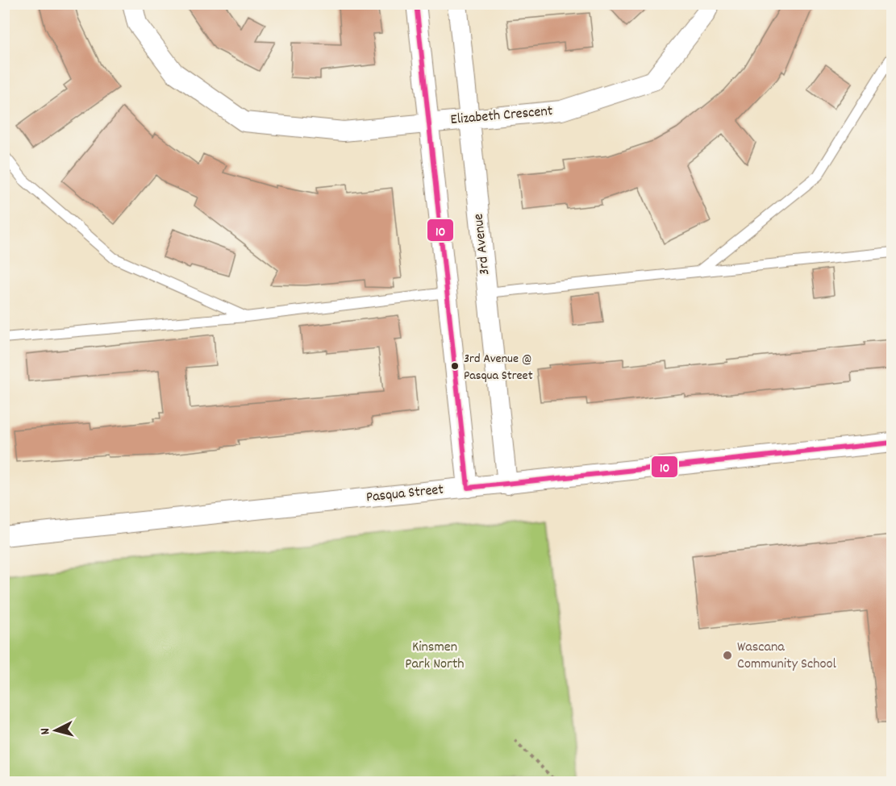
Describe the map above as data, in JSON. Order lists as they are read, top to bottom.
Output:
{
  "streets": {
    "street": ["Elizabeth Crescent", "3rd Avenue", "Pasqua Street"]
  },
  "crossings": [
    ["Elizabeth Crescent", "3rd Avenue"],
    ["3rd Avenue", "Pasqua Street"]
  ],
  "parks": ["Kinsmen Park North"],
  "places": ["3rd Avenue @ Pasqua Street", "Wascana Community School"],
  "lines": ["transit line 10"],
  "north": "left"
}
